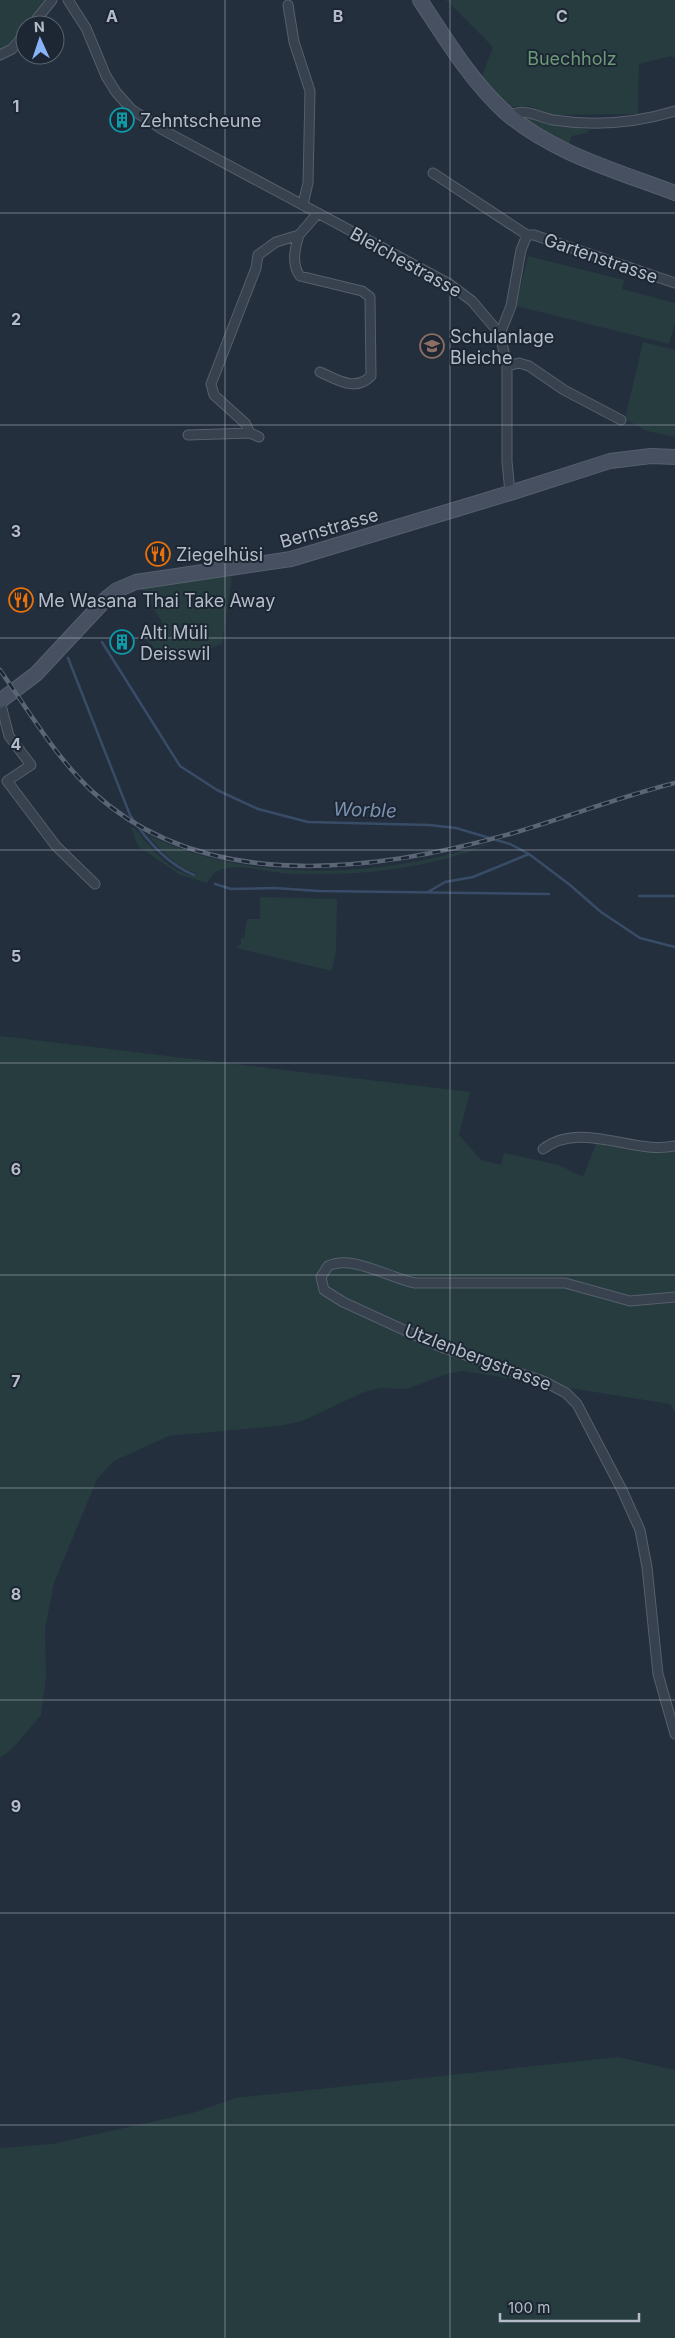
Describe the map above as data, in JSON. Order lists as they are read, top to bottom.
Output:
{
  "streets": {
    "main road": ["Bernstrasse"],
    "street": ["Gartenstrasse", "Bleichestrasse", "Utzlenbergstrasse"]
  },
  "crossings": [
    ["Gartenstrasse", "Bleichestrasse"],
    ["Bleichestrasse", "Bernstrasse"]
  ],
  "water": ["Worble"],
  "parks": ["Buechholz"],
  "places": {
    "building": ["Zehntscheune", "Alti Müli Deisswil"],
    "school or university": ["Schulanlage Bleiche"],
    "restaurant": ["Ziegelhüsi", "Me Wasana Thai Take Away"]
  },
  "scale_bar": "100 m",
  "north": "top",
  "grid": {
    "columns": ["A", "B", "C"],
    "rows": [
      "1",
      "2",
      "3",
      "4",
      "5",
      "6",
      "7",
      "8",
      "9"
    ]
  }
}
